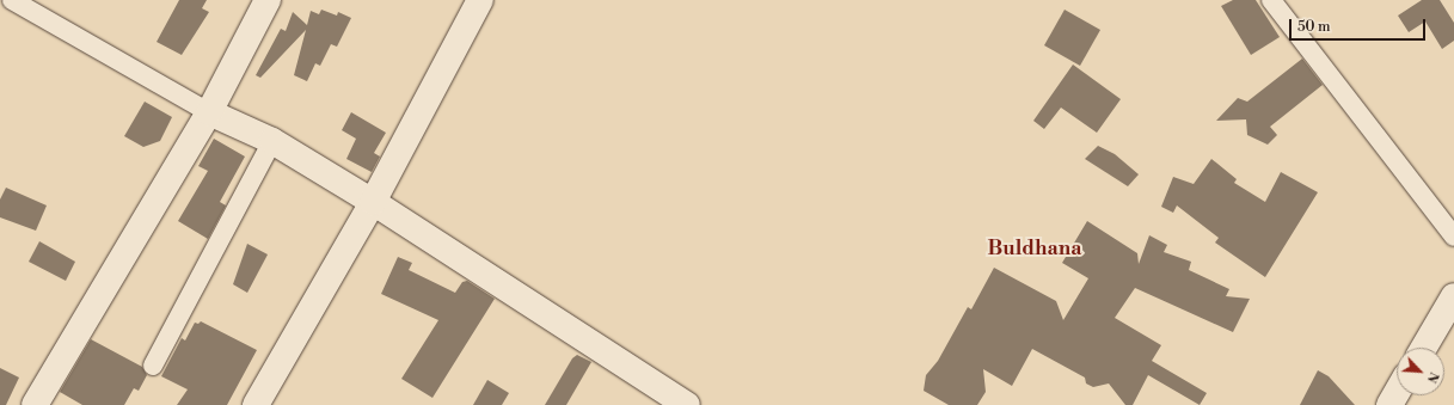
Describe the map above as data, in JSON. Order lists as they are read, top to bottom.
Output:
{
  "districts": ["Buldhana"],
  "scale_bar": "50 m",
  "north": "bottom right"
}
